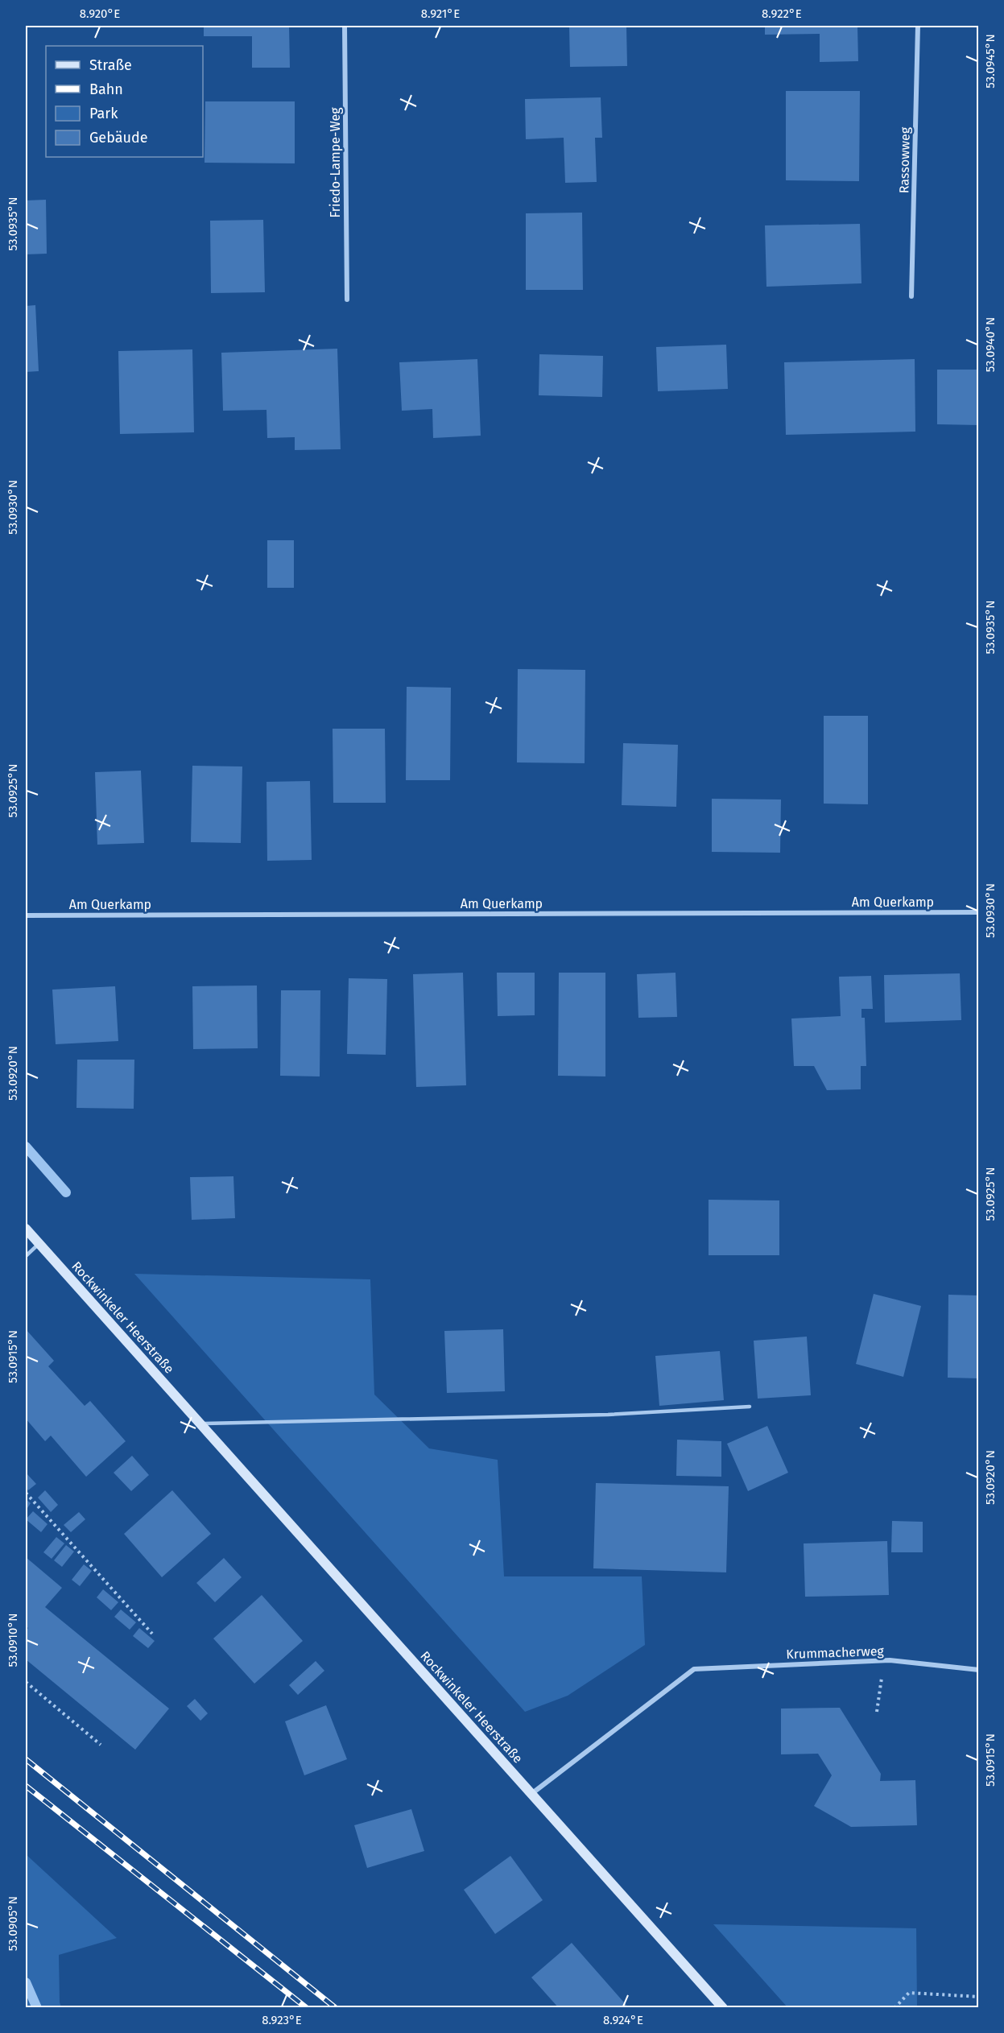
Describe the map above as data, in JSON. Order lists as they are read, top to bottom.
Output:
{
  "streets": {
    "main road": ["Rockwinkeler Heerstraße"],
    "street": [
      "Rassowweg",
      "Friedo-Lampe-Weg",
      "Am Querkamp",
      "Krummacherweg"
    ]
  },
  "crossings": [
    ["Rockwinkeler Heerstraße", "Krummacherweg"]
  ],
  "legend": [
    "Straße",
    "Bahn",
    "Park",
    "Gebäude"
  ],
  "coordinates": [
    "8.920°E",
    "8.921°E",
    "8.922°E",
    "53.0945°N",
    "53.0935°N",
    "53.0940°N",
    "53.0930°N",
    "53.0925°N",
    "53.0920°N",
    "53.0915°N",
    "53.0910°N",
    "53.0905°N",
    "8.923°E",
    "8.924°E"
  ]
}
